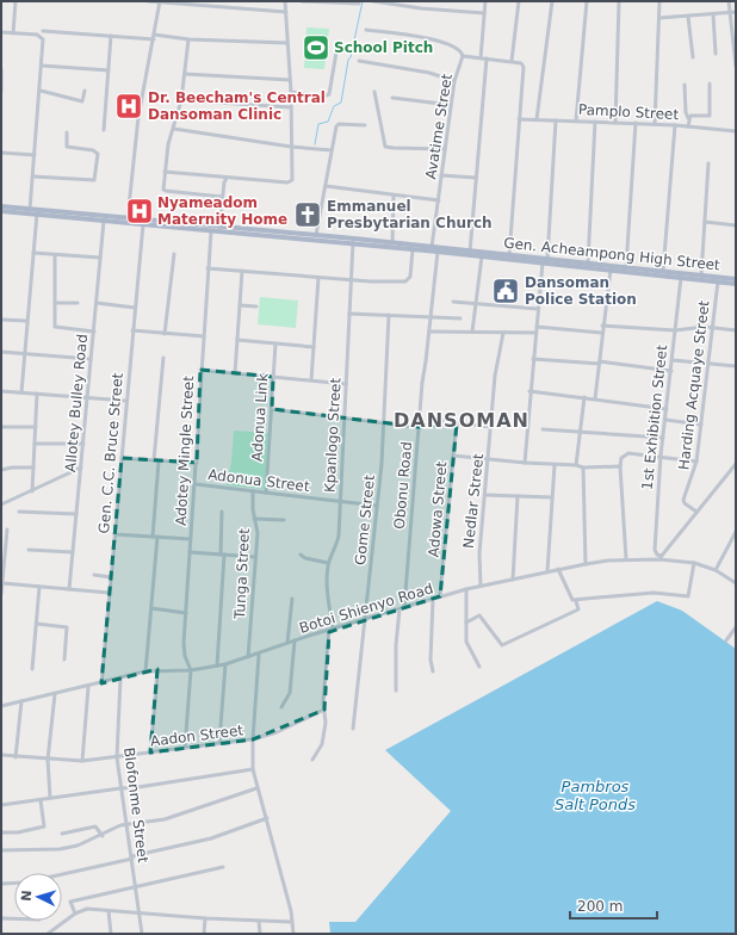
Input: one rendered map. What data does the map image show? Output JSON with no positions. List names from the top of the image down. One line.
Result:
{"streets":{"main road":["Gen. Acheampong High Street"],"street":["Pamplo Street","Avatime Street","Harding Acquaye Street","Allotey Bulley Road","Adonua Link","1st Exhibition Street","Kpanlogo Street","Adotey Mingle Street","Gen. C.C. Bruce Street","Adonua Street","Obonu Road","Nedlar Street","Adowa Street","Gome Street","Tunga Street","Botoi Shienyo Road","Aadon Street","Blofonme Street"]},"crossings":[["Avatime Street","Gen. Acheampong High Street"],["Gen. Acheampong High Street","Harding Acquaye Street"],["Gen. Acheampong High Street","Allotey Bulley Road"],["Gen. Acheampong High Street","1st Exhibition Street"],["Gen. Acheampong High Street","Kpanlogo Street"],["Gen. Acheampong High Street","Adotey Mingle Street"],["Gen. Acheampong High Street","Gen. C.C. Bruce Street"],["Gen. Acheampong High Street","Obonu Road"],["Adonua Link","Adonua Street"],["1st Exhibition Street","Botoi Shienyo Road"],["Kpanlogo Street","Adonua Street"],["Kpanlogo Street","Botoi Shienyo Road"],["Kpanlogo Street","Aadon Street"],["Adotey Mingle Street","Adonua Street"],["Adotey Mingle Street","Botoi Shienyo Road"],["Gen. C.C. Bruce Street","Botoi Shienyo Road"],["Adonua Street","Gome Street"],["Adonua Street","Tunga Street"],["Obonu Road","Botoi Shienyo Road"],["Nedlar Street","Botoi Shienyo Road"],["Adowa Street","Botoi Shienyo Road"],["Gome Street","Botoi Shienyo Road"],["Tunga Street","Botoi Shienyo Road"],["Botoi Shienyo Road","Blofonme Street"],["Aadon Street","Blofonme Street"]],"districts":["DANSOMAN"],"water":["Pambros Salt Ponds"],"places":{"sports":["School Pitch"],"hospital":["Dr. Beecham's Central Dansoman Clinic","Nyameadom Maternity Home"],"church":["Emmanuel Presbytarian Church"],"public building":["Dansoman Police Station"]},"scale_bar":"200 m","north":"left"}
